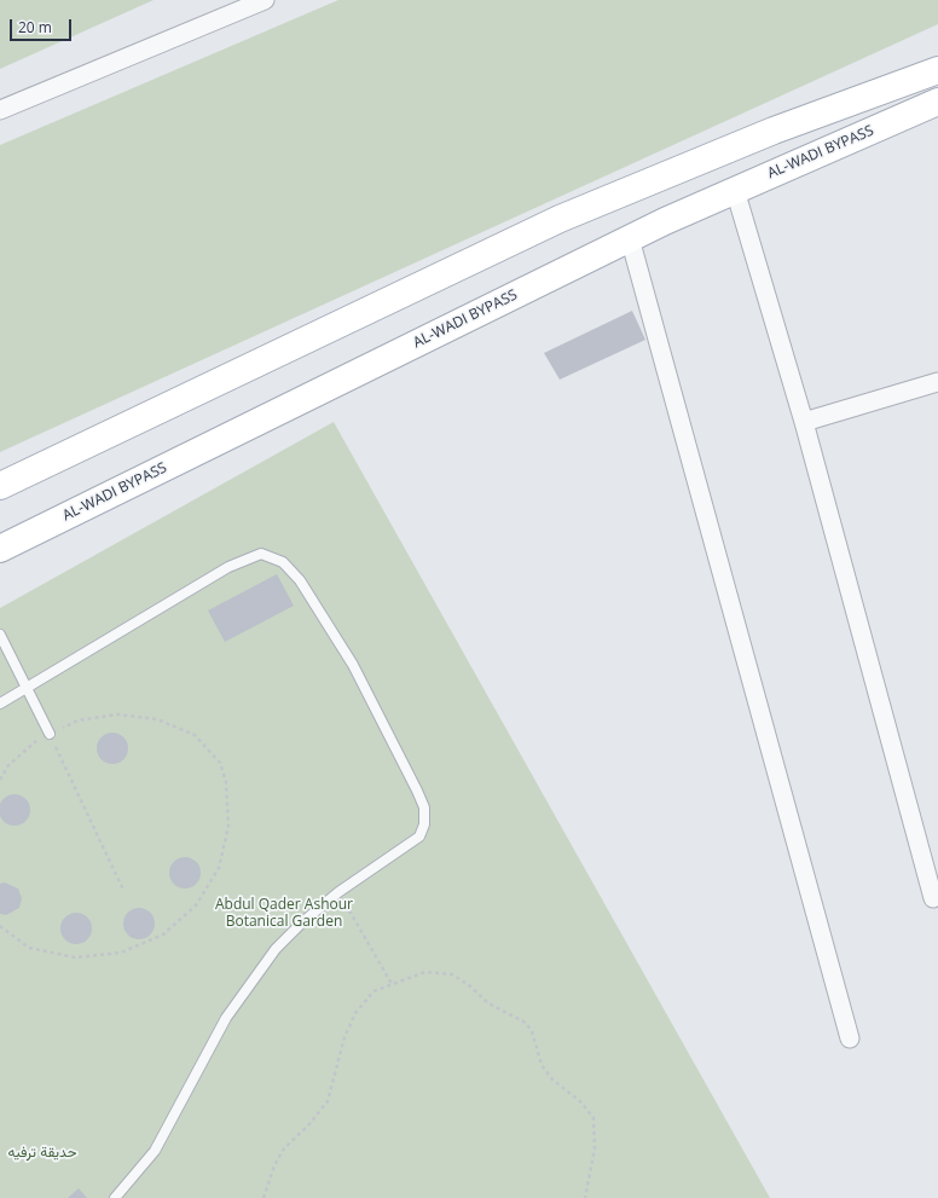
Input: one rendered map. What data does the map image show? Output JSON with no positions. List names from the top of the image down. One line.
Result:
{"streets":{"main road":["AL-WADI BYPASS"]},"parks":["Abdul Qader Ashour Botanical Garden","حديقة ترفيه"],"scale_bar":"20 m"}
